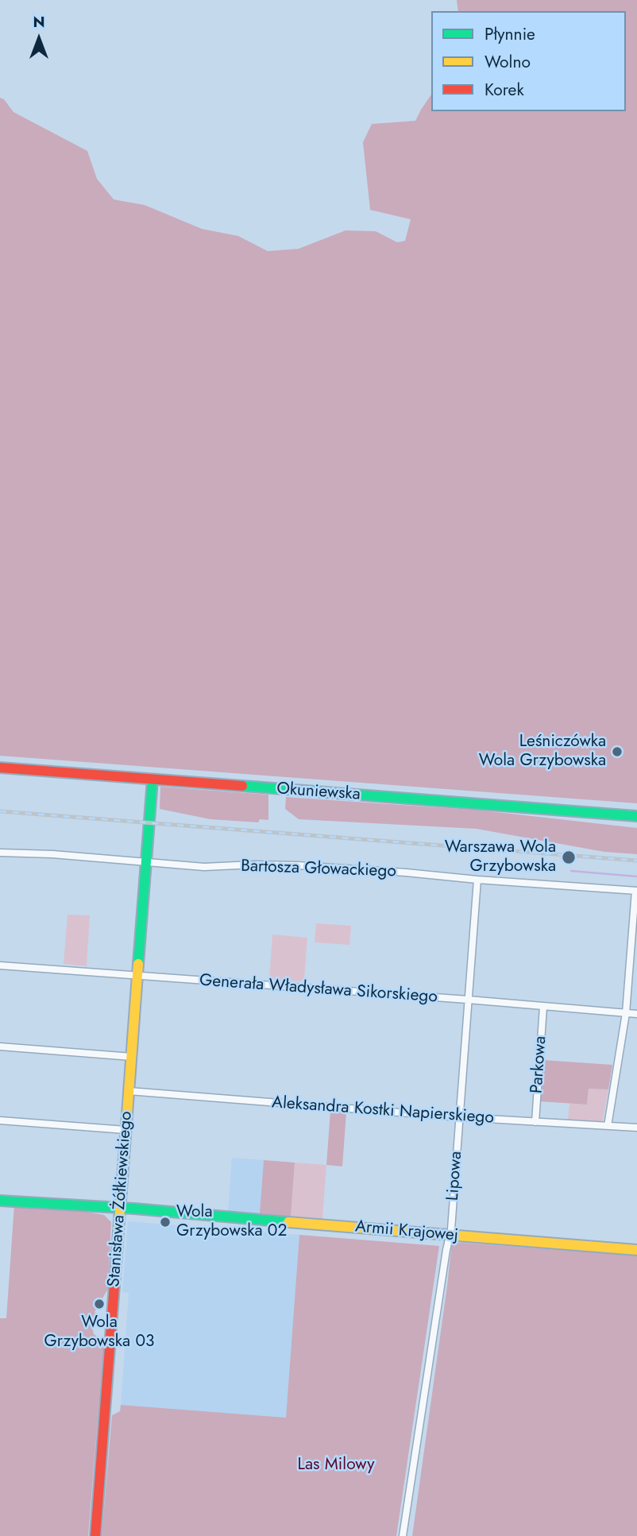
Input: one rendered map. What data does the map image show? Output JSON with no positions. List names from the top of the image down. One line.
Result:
{"streets":{"street":["Okuniewska","Bartosza Głowackiego","Generała Władysława Sikorskiego","Parkowa","Aleksandra Kostki Napierskiego","Lipowa","Stanisława Żółkiewskiego","Armii Krajowej"]},"crossings":[["Okuniewska","Stanisława Żółkiewskiego"],["Bartosza Głowackiego","Lipowa"],["Bartosza Głowackiego","Stanisława Żółkiewskiego"],["Generała Władysława Sikorskiego","Parkowa"],["Generała Władysława Sikorskiego","Lipowa"],["Generała Władysława Sikorskiego","Stanisława Żółkiewskiego"],["Parkowa","Aleksandra Kostki Napierskiego"],["Aleksandra Kostki Napierskiego","Lipowa"],["Aleksandra Kostki Napierskiego","Stanisława Żółkiewskiego"],["Lipowa","Armii Krajowej"],["Stanisława Żółkiewskiego","Armii Krajowej"]],"parks":["Las Milowy"],"places":["Leśniczówka Wola Grzybowska","Warszawa Wola Grzybowska","Wola Grzybowska 02","Wola Grzybowska 03"],"legend":["Płynnie","Wolno","Korek"],"north":"top"}
